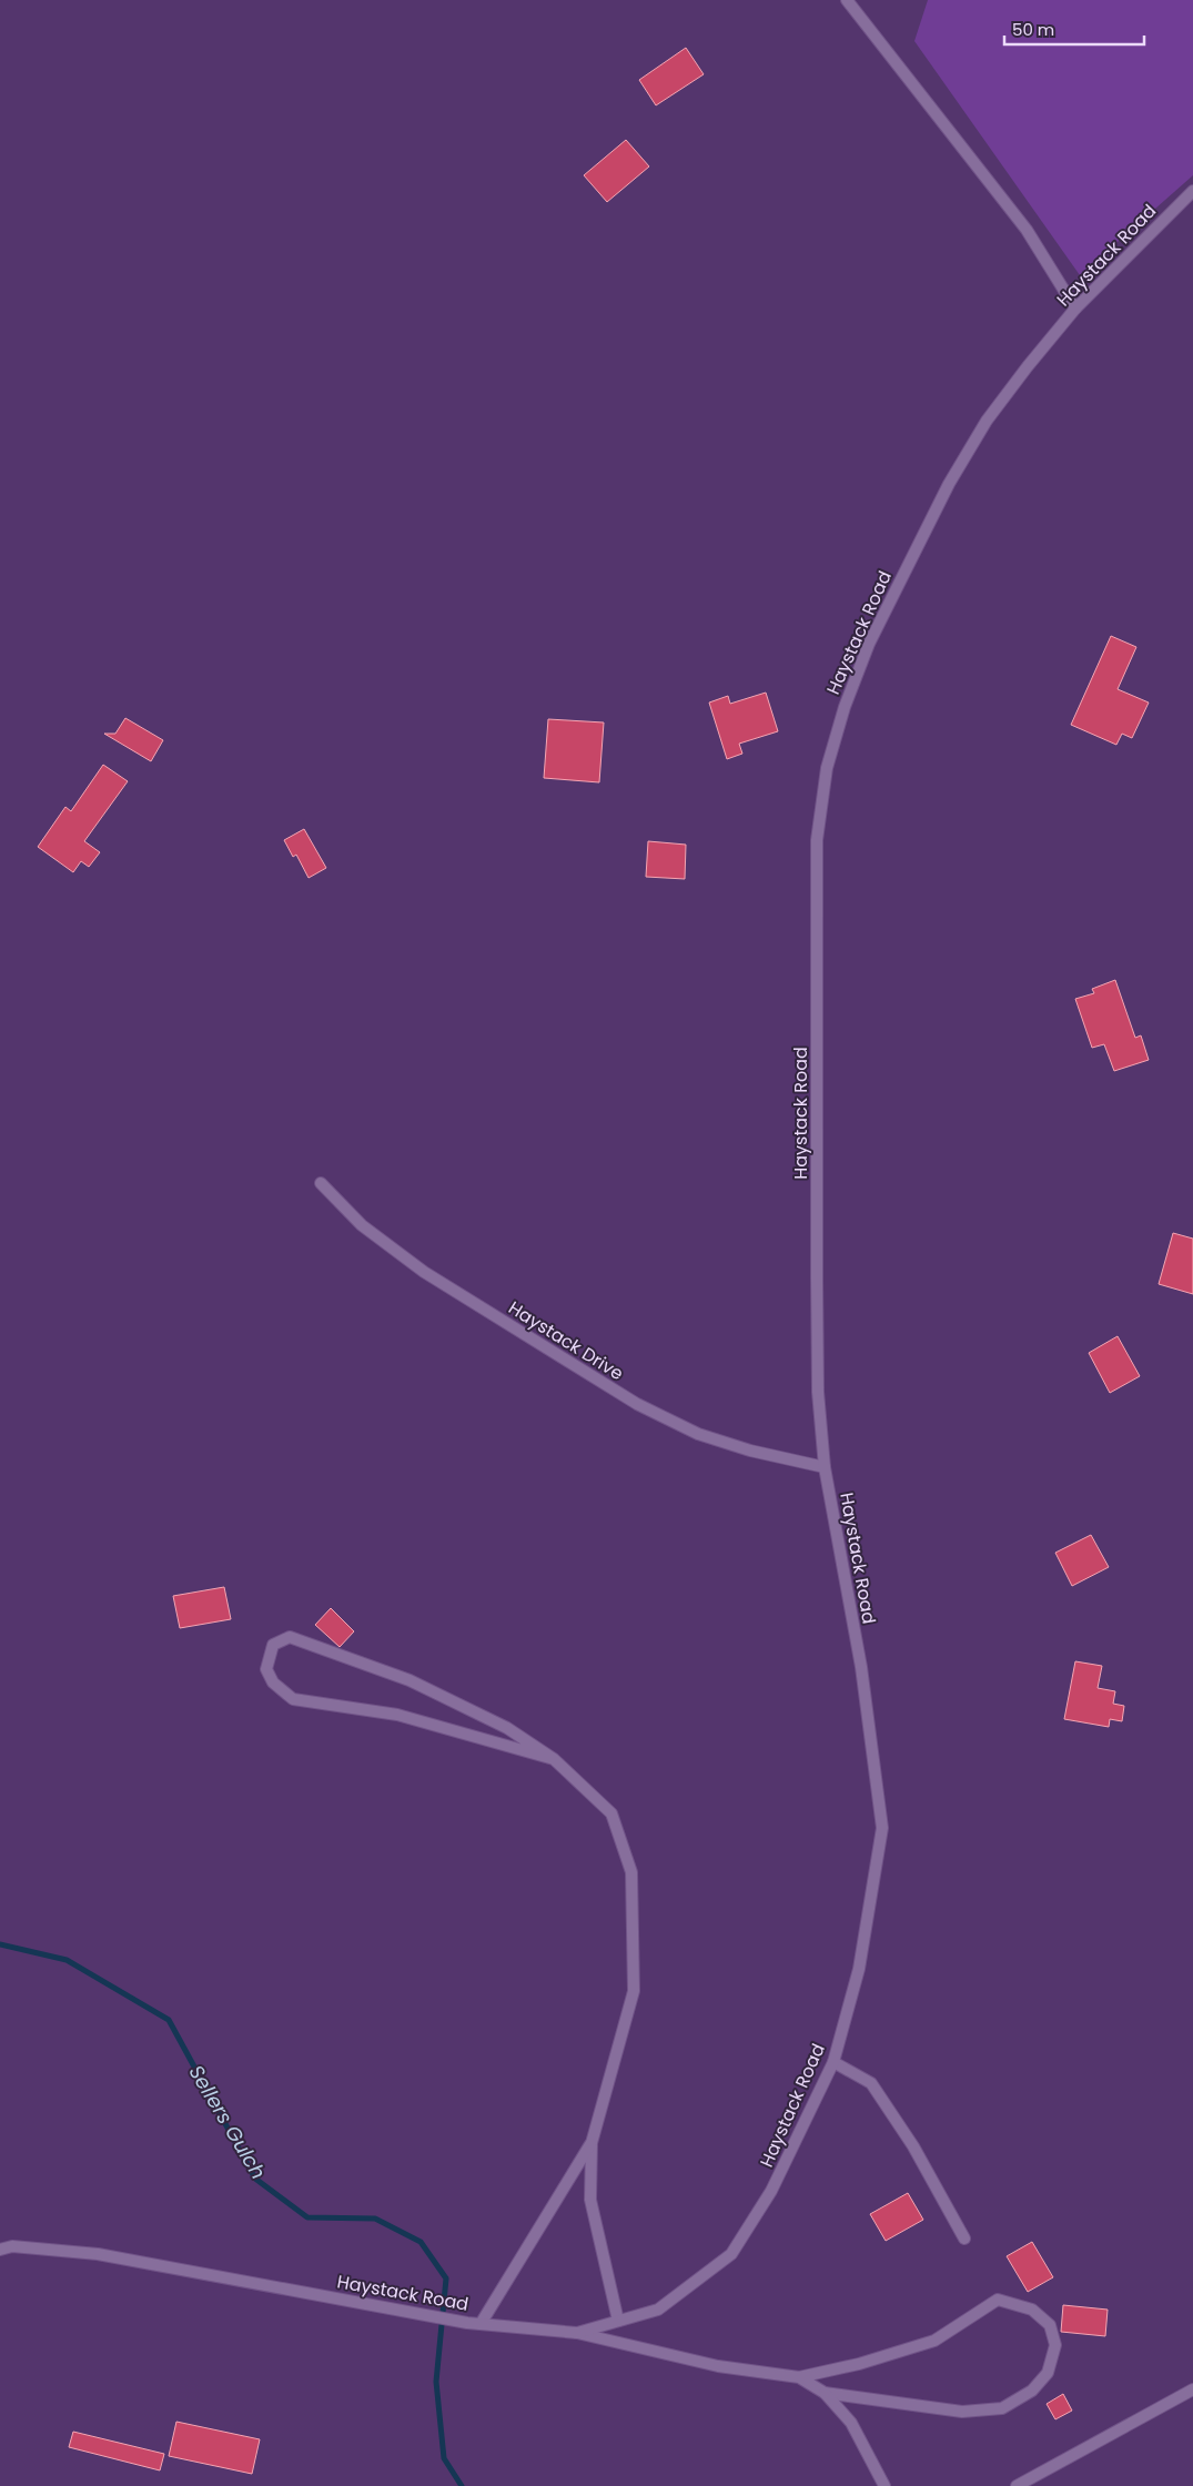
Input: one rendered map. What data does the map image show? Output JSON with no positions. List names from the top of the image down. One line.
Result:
{"streets":{"street":["Haystack Road","Haystack Drive"]},"crossings":[["Haystack Road","Haystack Drive"]],"water":["Sellers Gulch"],"scale_bar":"50 m"}
